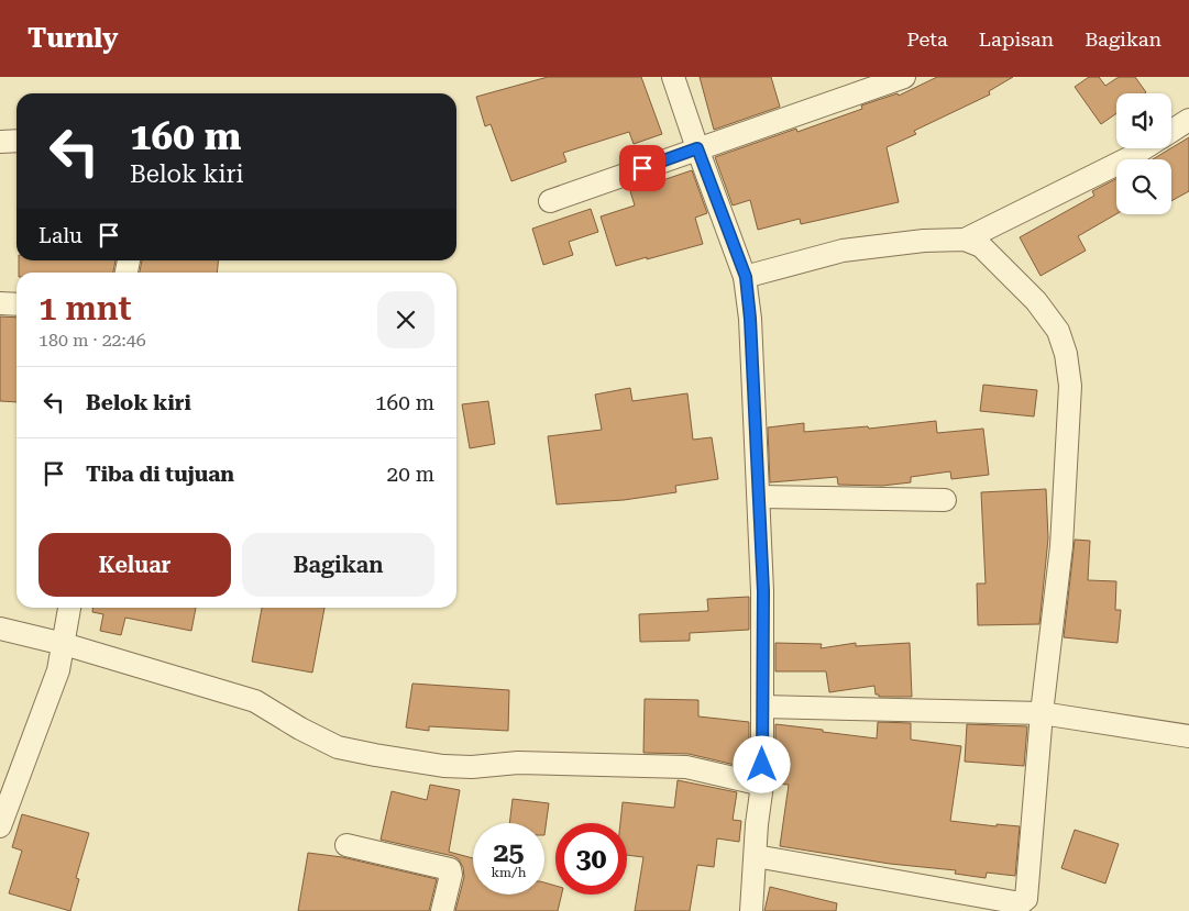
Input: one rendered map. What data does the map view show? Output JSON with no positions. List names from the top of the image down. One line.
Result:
{"page":{"header":"Turnly","nav":["Peta","Lapisan","Bagikan"],"turn":["160 m","Belok kiri"],"then":"Lalu","heading":["1 mnt","180 m · 22:46"],"list":[{"name":"Belok kiri","value":"160 m"},{"name":"Tiba di tujuan","value":"20 m"}],"buttons":["Keluar","Bagikan"],"speed":"25 km/h","limit":"30"}}
